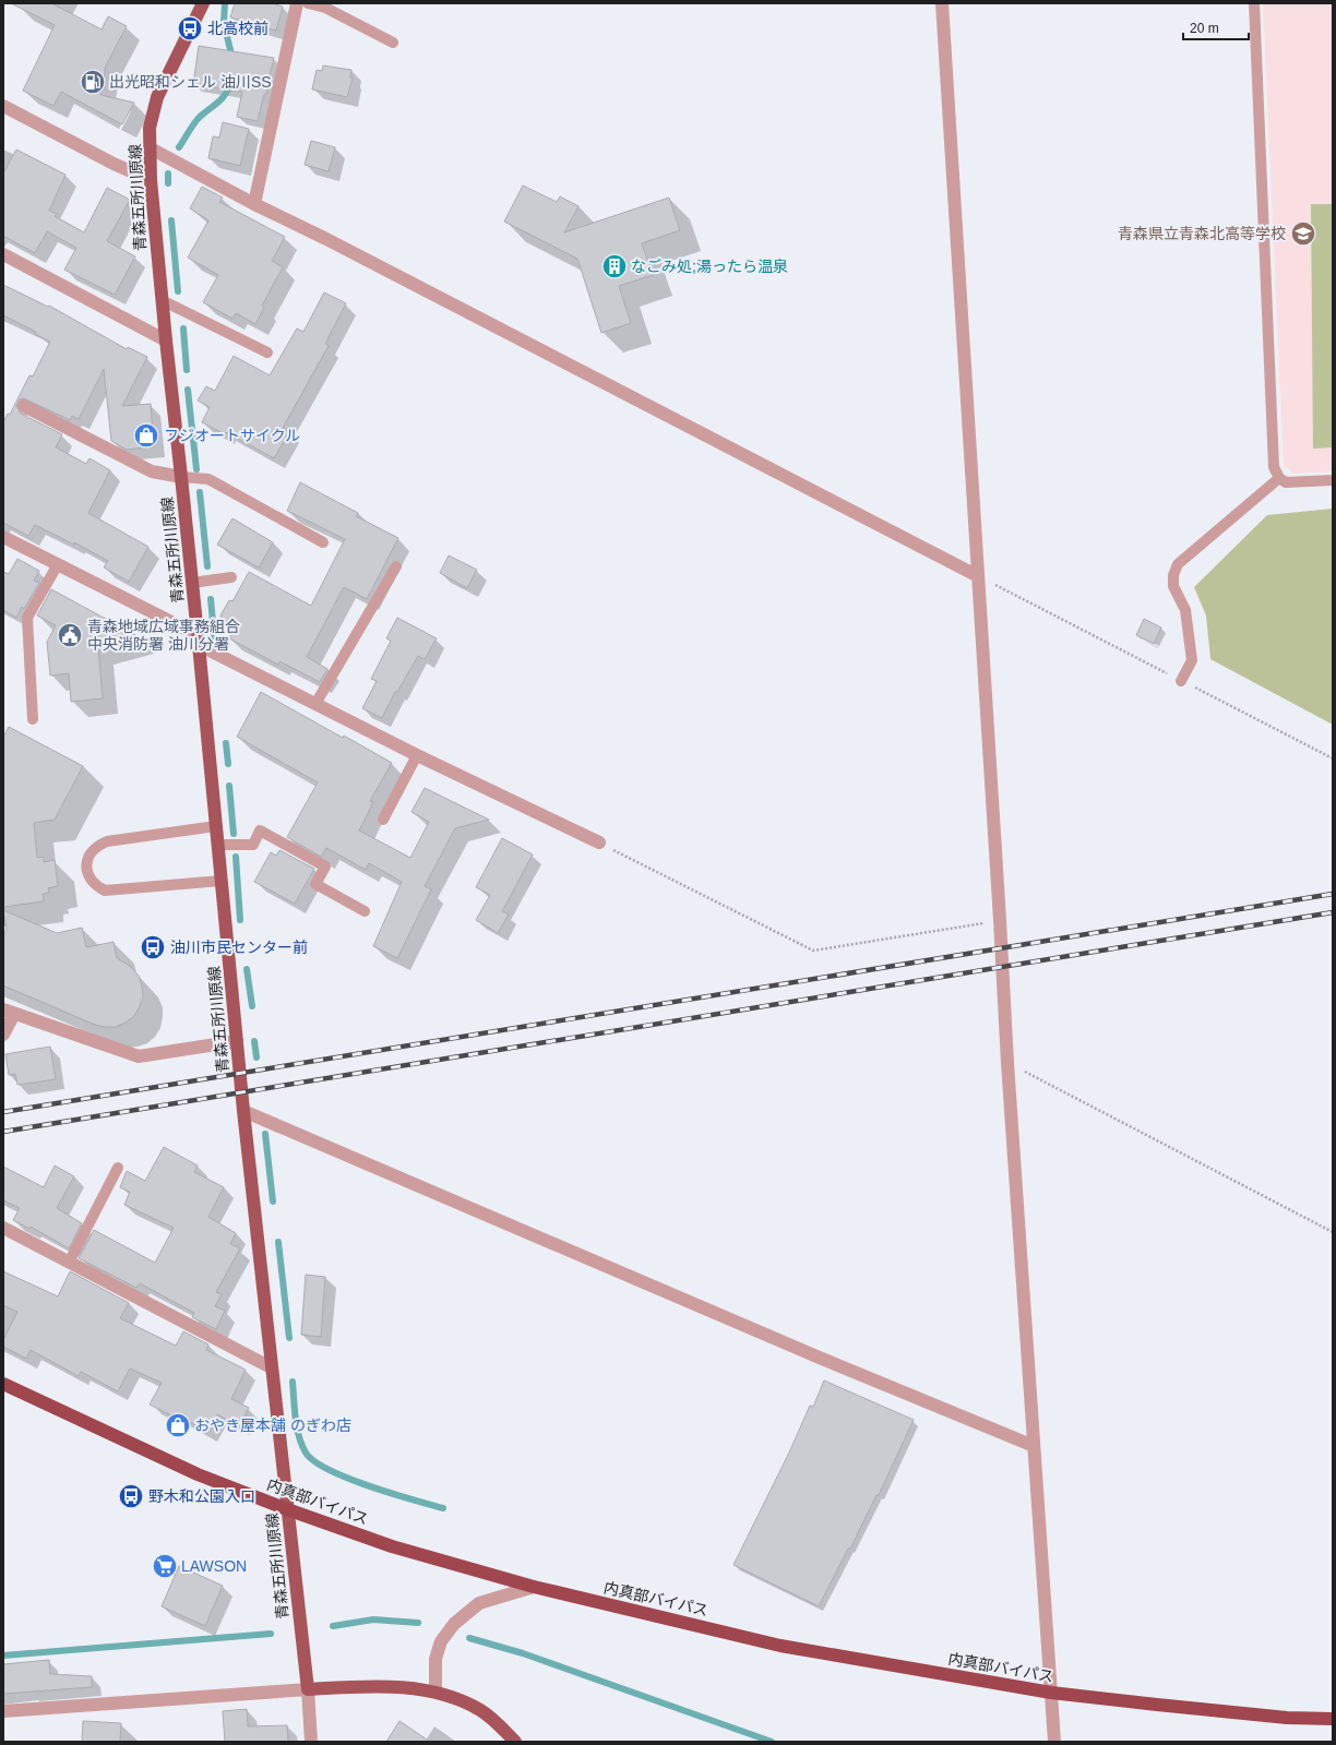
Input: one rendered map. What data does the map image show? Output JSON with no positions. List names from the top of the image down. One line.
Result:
{"streets":{"highway":["内真部バイパス"],"main road":["青森五所川原線"]},"crossings":[["青森五所川原線","内真部バイパス"]],"places":{"bus stop":["北高校前","油川市民センター前","野木和公園入口"],"fuel station":["出光昭和シェル 油川SS"],"school or university":["青森県立青森北高等学校"],"building":["なごみ処;湯ったら温泉"],"shop":["フジオートサイクル","おやき屋本舗 のぎわ店"],"public building":["青森地域広域事務組合 中央消防署 油川分署"],"supermarket":["LAWSON"]},"scale_bar":"20 m"}
